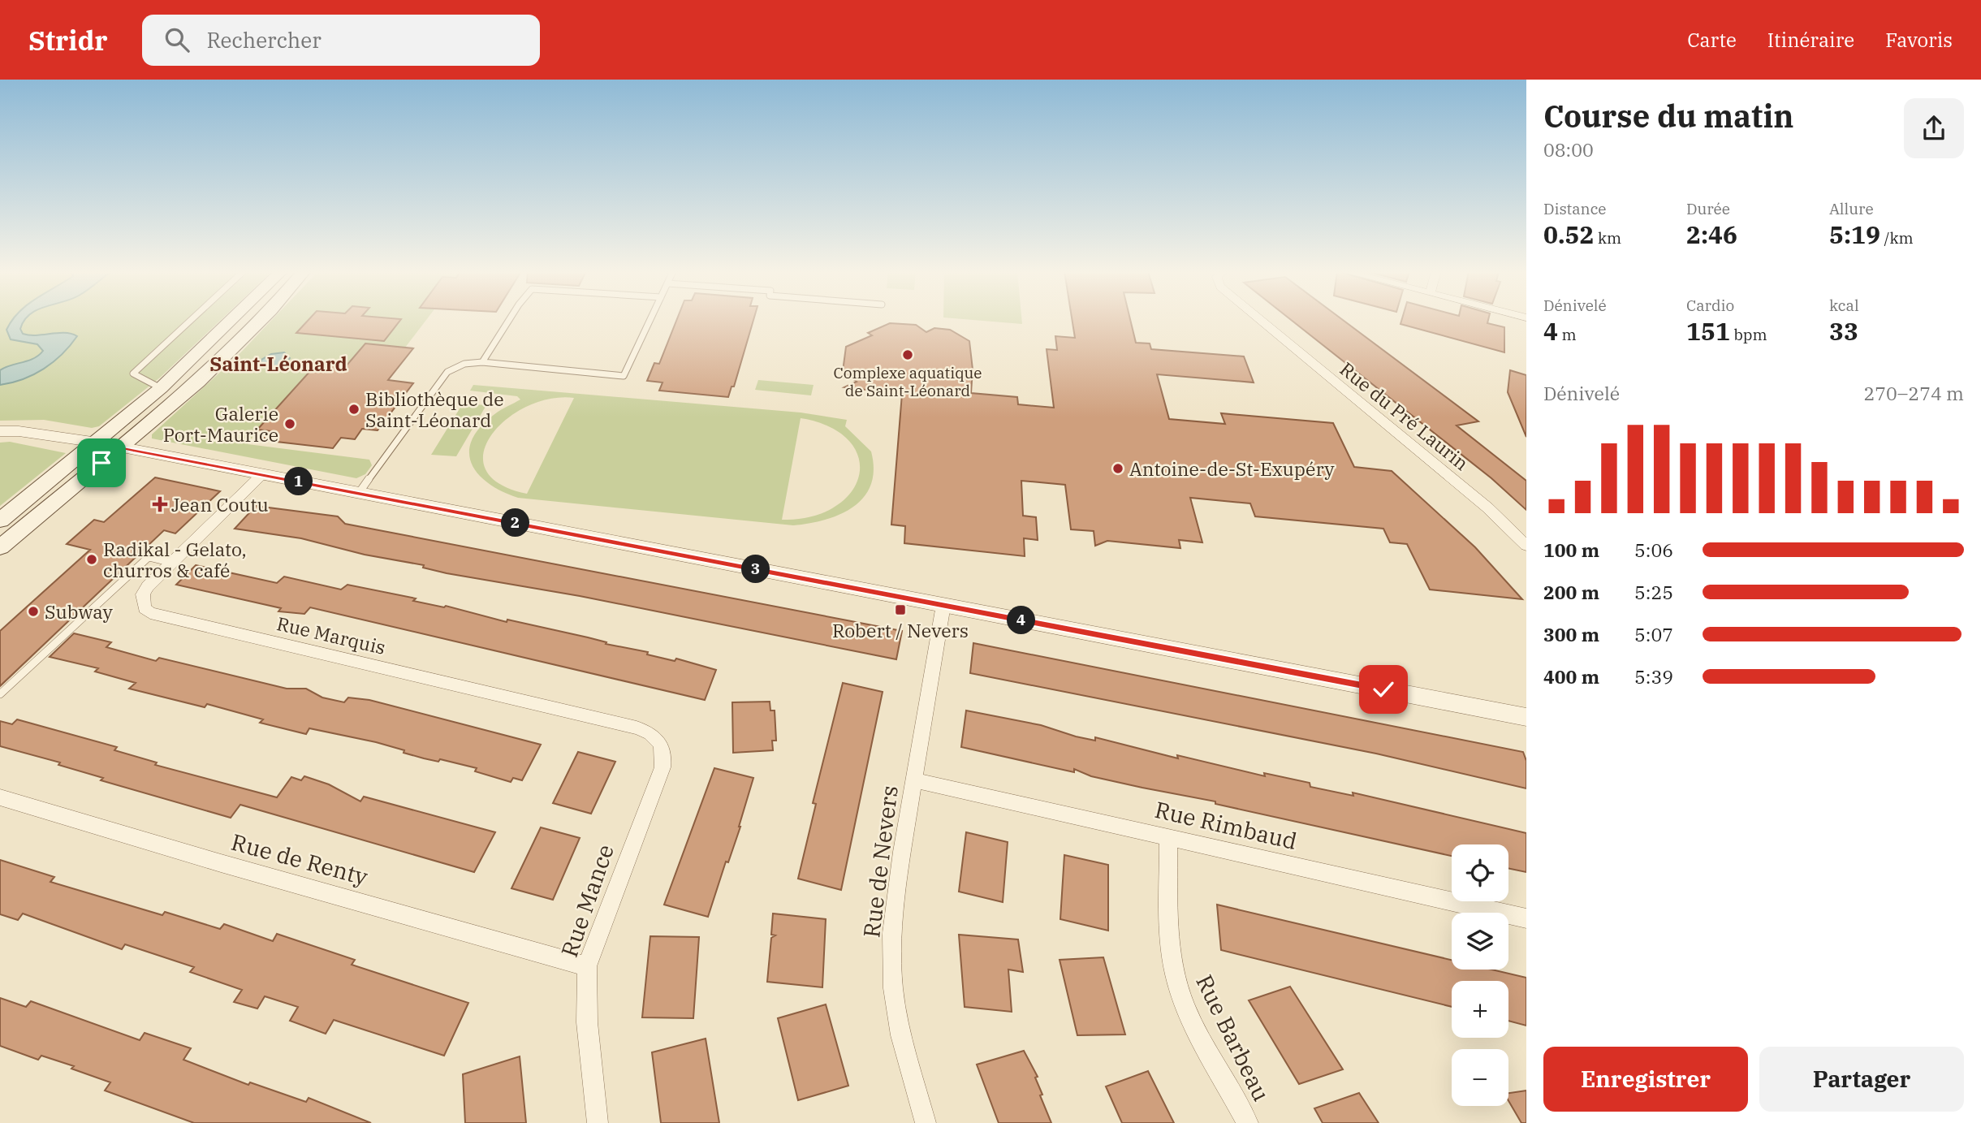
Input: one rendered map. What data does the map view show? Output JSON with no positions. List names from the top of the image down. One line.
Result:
{"streets":{"street":["Rue du Pré Laurin","Rue Marquis","Rue Rimbaud","Rue de Renty","Rue de Nevers","Rue Mance","Rue Barbeau"]},"crossings":[["Rue Marquis","Rue Mance"],["Rue Rimbaud","Rue de Nevers"],["Rue Rimbaud","Rue Barbeau"],["Rue de Renty","Rue Mance"]],"districts":["Saint-Léonard"],"places":{"other":["Complexe aquatique de Saint-Léonard","Bibliothèque de Saint-Léonard","Galerie Port-Maurice","Antoine-de-St-Exupéry","Radikal - Gelato, churros & café","Subway"],"health":["Jean Coutu"],"transit":["Robert / Nevers"]},"page":{"header":"Stridr","search":"Rechercher","nav":["Carte","Itinéraire","Favoris"],"heading":["Course du matin","08:00"],"stats":[["Distance","0.52 km"],["Durée","2:46"],["Allure","5:19 /km"],["Dénivelé","4 m"],["Cardio","151 bpm"],["kcal","33"]],"chart":["Dénivelé","270–274 m"],"pins":["1","2","3","4"],"list":[{"name":"100 m","note":"5:06"},{"name":"200 m","note":"5:25"},{"name":"300 m","note":"5:07"},{"name":"400 m","note":"5:39"}],"map_buttons":["+","−"],"buttons":["Enregistrer","Partager"]}}
